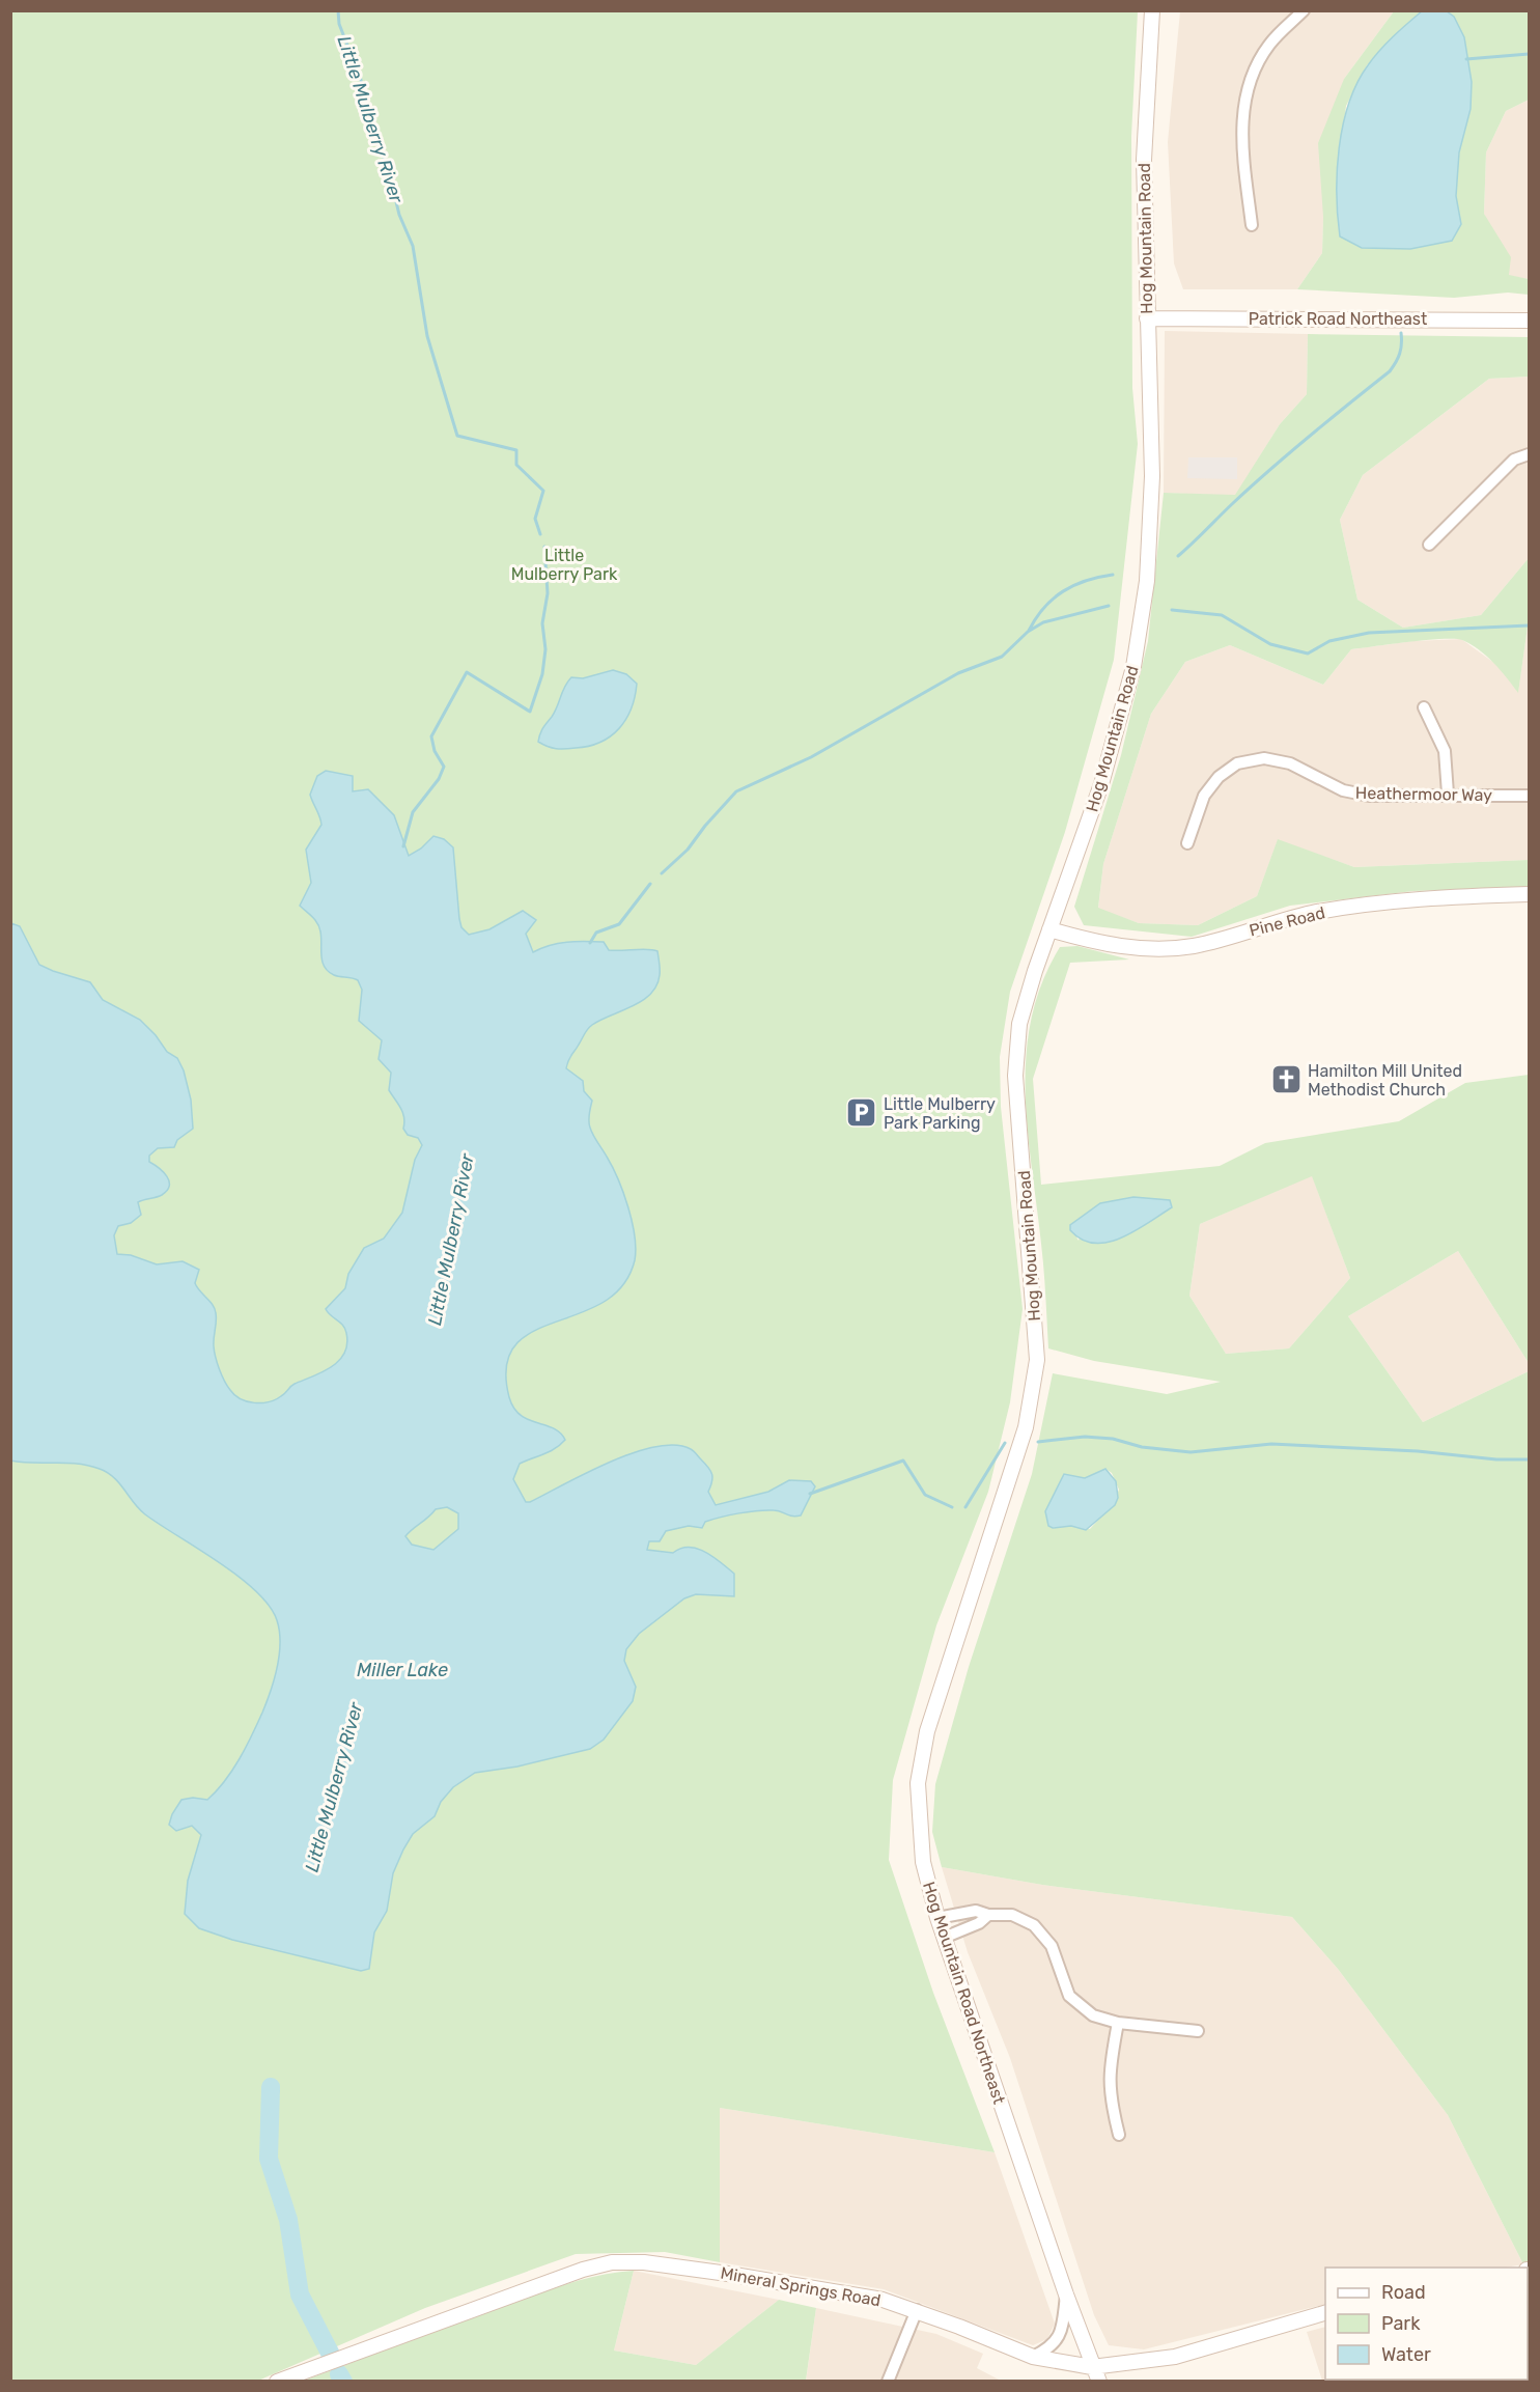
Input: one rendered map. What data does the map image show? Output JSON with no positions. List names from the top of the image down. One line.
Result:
{"streets":{"street":["Hog Mountain Road","Patrick Road Northeast","Heathermoor Way","Pine Road","Hog Mountain Road Northeast","Mineral Springs Road"]},"crossings":[["Hog Mountain Road","Patrick Road Northeast"],["Hog Mountain Road","Pine Road"],["Hog Mountain Road","Hog Mountain Road Northeast"],["Hog Mountain Road Northeast","Mineral Springs Road"]],"water":["Little Mulberry River","Miller Lake"],"parks":["Little Mulberry Park"],"places":{"church":["Hamilton Mill United Methodist Church"],"parking":["Little Mulberry Park Parking"]},"legend":["Road","Park","Water"]}
